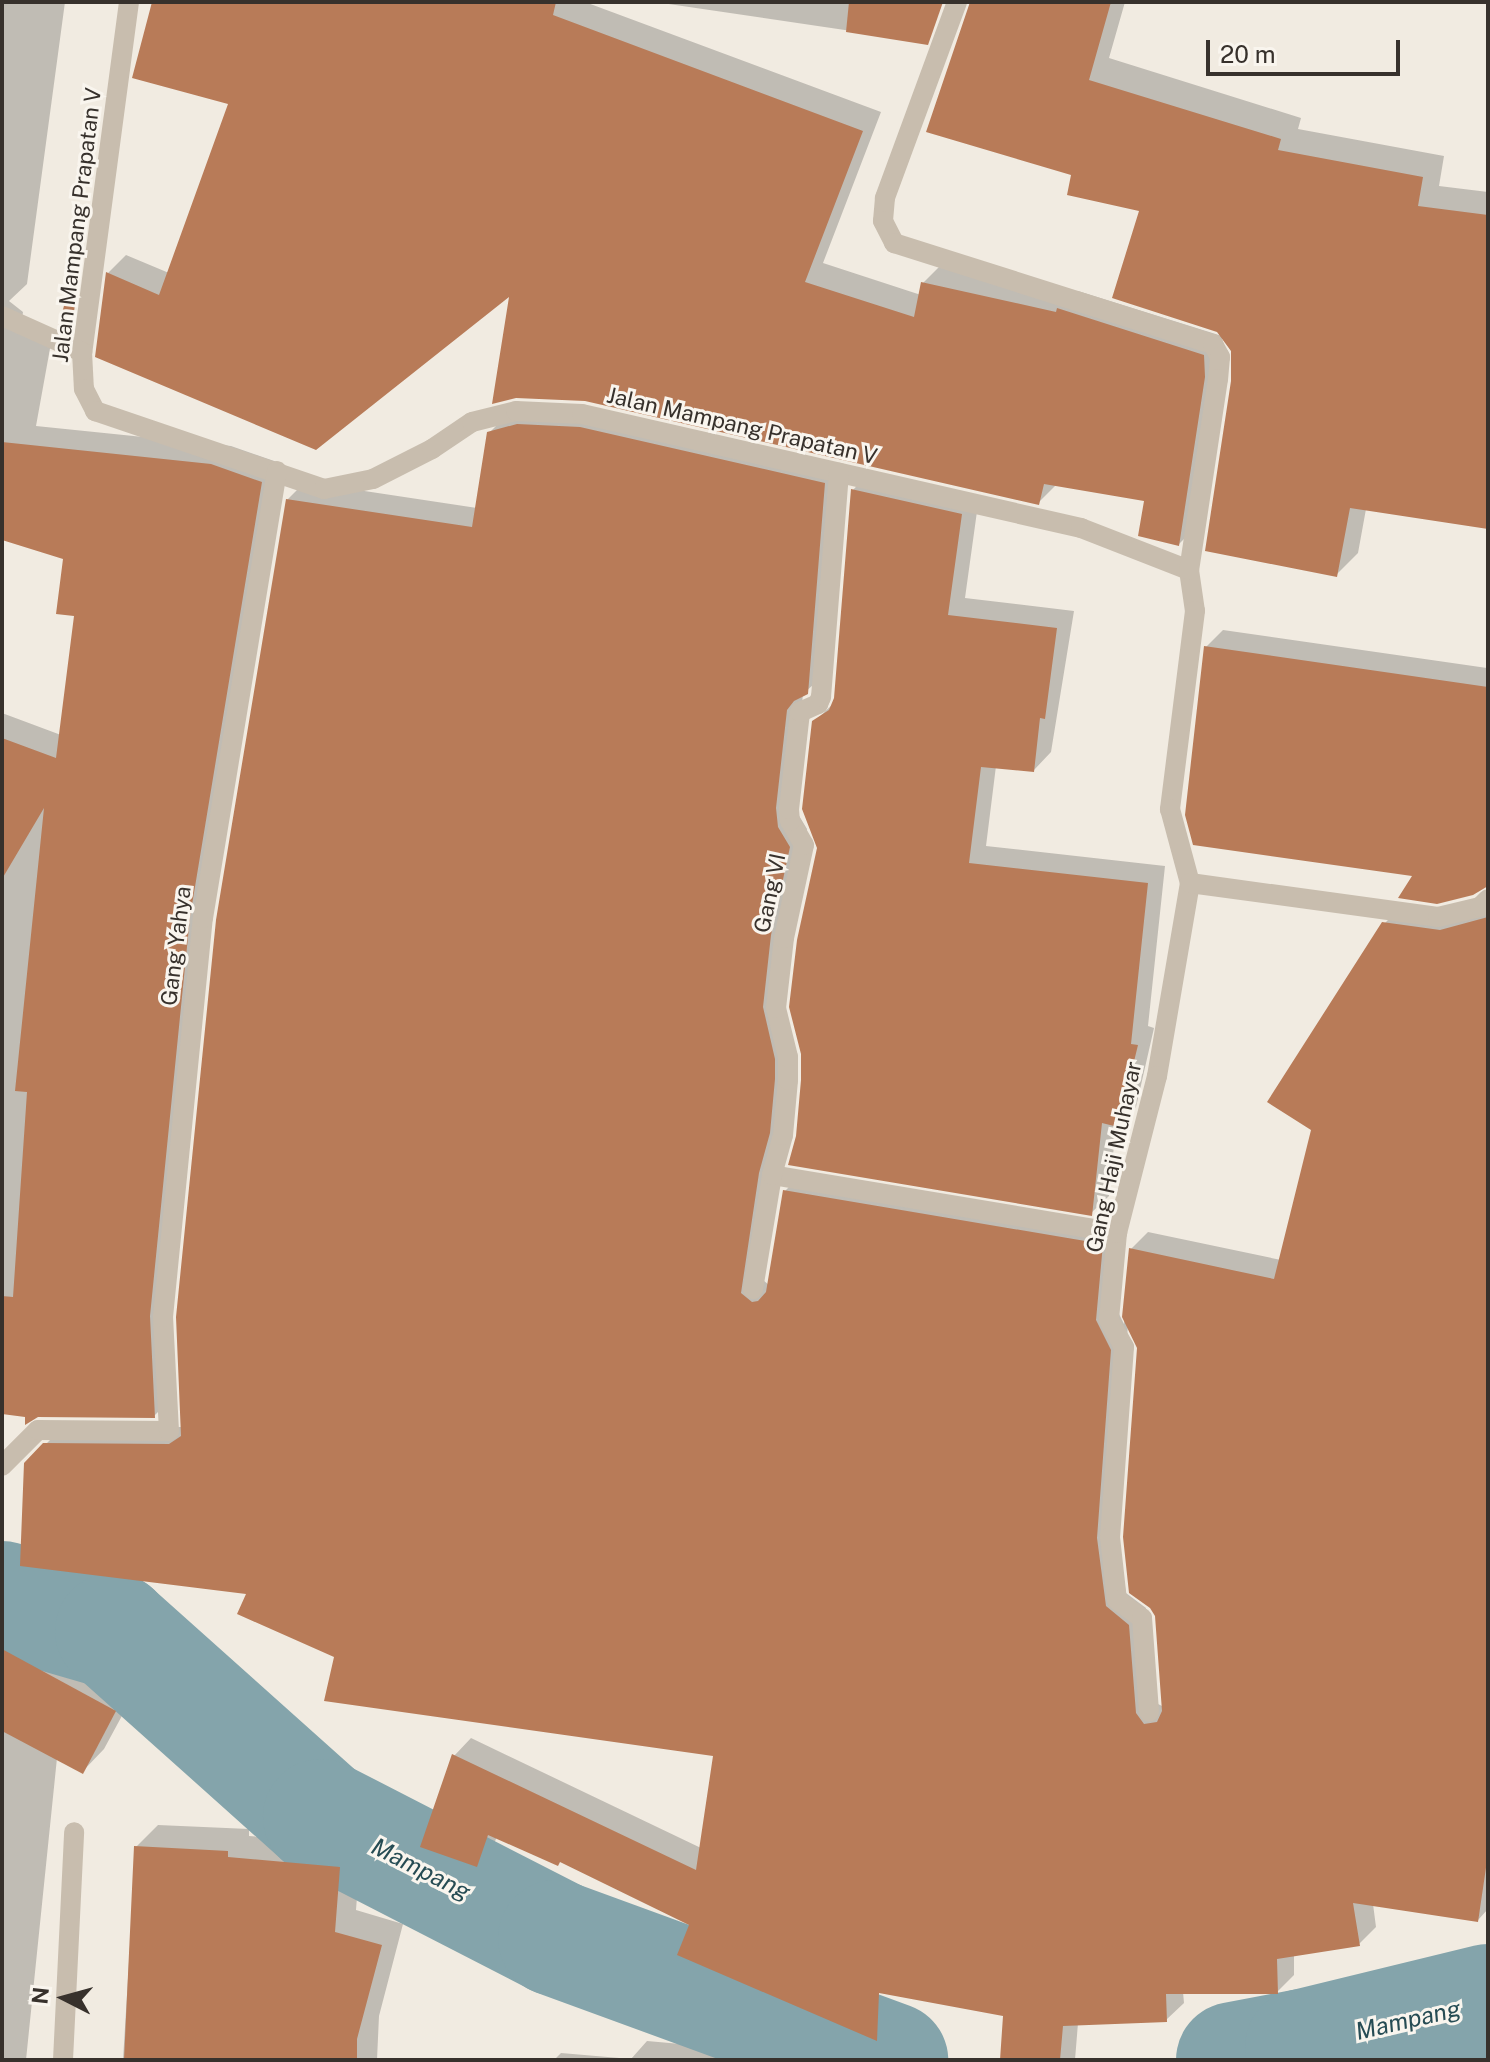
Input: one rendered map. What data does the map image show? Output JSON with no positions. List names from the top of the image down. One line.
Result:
{"streets":{"street":["Jalan Mampang Prapatan V","Gang VI","Gang Yahya","Gang Haji Muhayar"]},"crossings":[["Jalan Mampang Prapatan V","Gang VI"],["Jalan Mampang Prapatan V","Gang Yahya"]],"water":["Mampang"],"scale_bar":"20 m","north":"left"}
